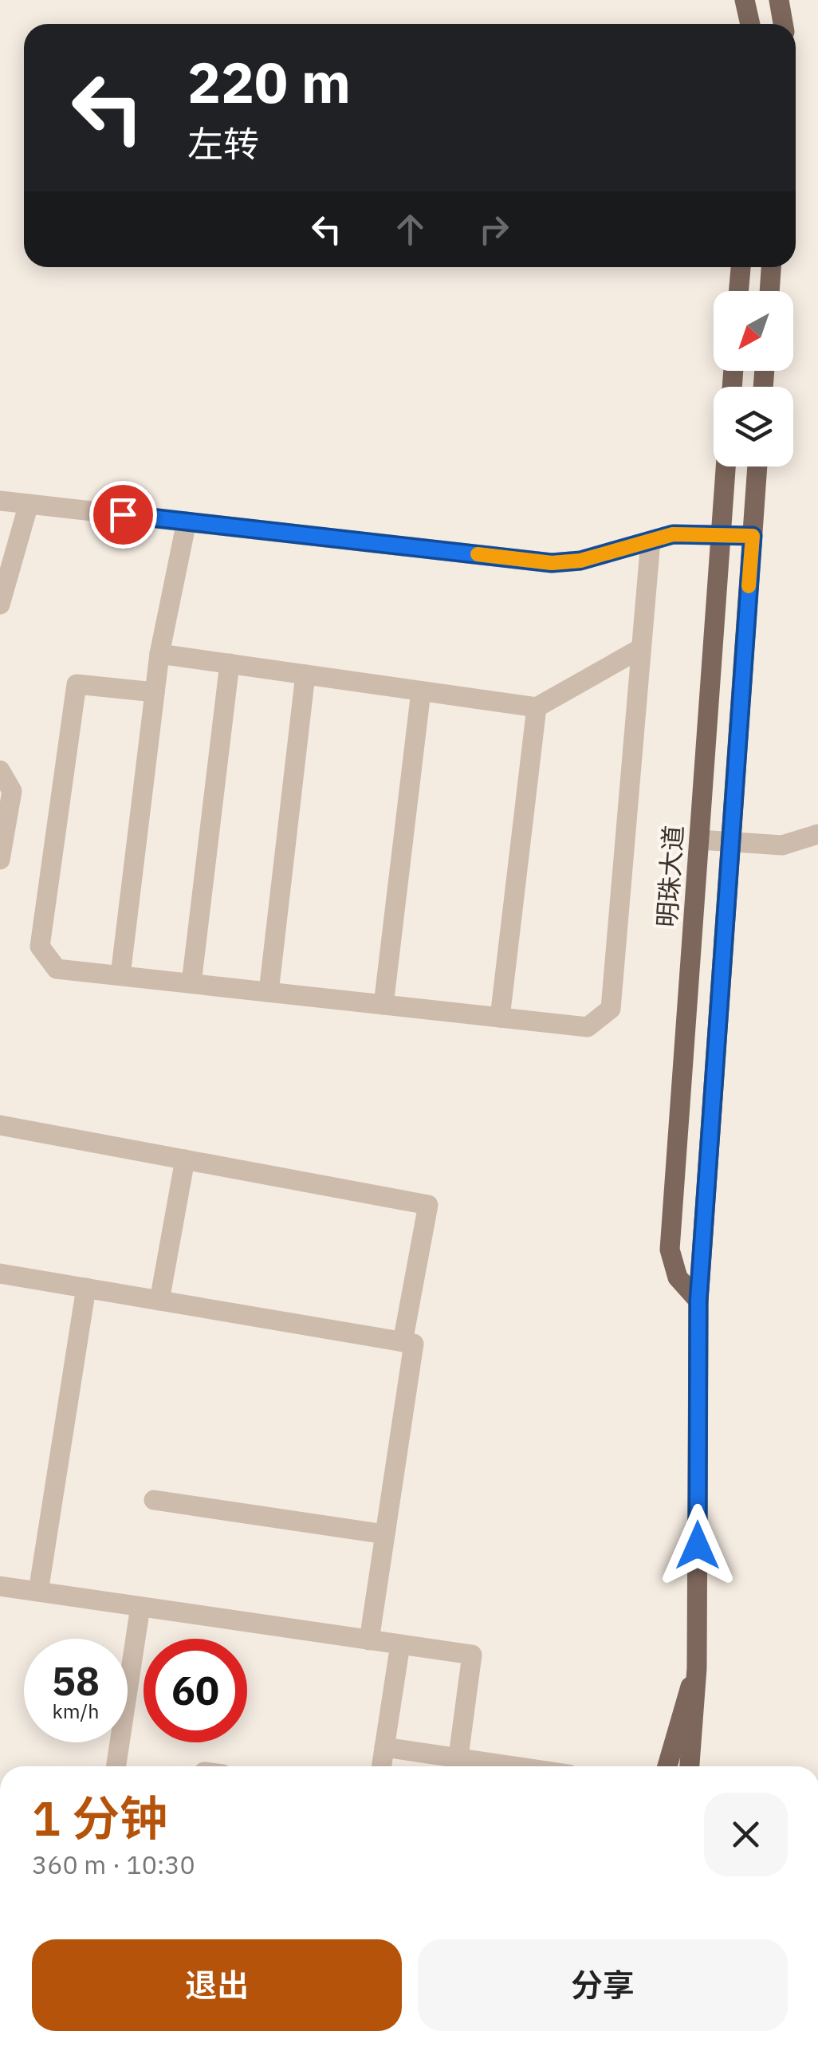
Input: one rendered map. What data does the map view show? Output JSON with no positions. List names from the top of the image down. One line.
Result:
{"streets":{"main road":["明珠大道"]},"north":"bottom left","page":{"turn":["220 m","左转"],"speed":"58 km/h","limit":"60","heading":["1 分钟","360 m · 10:30"],"buttons":["退出","分享"]}}
